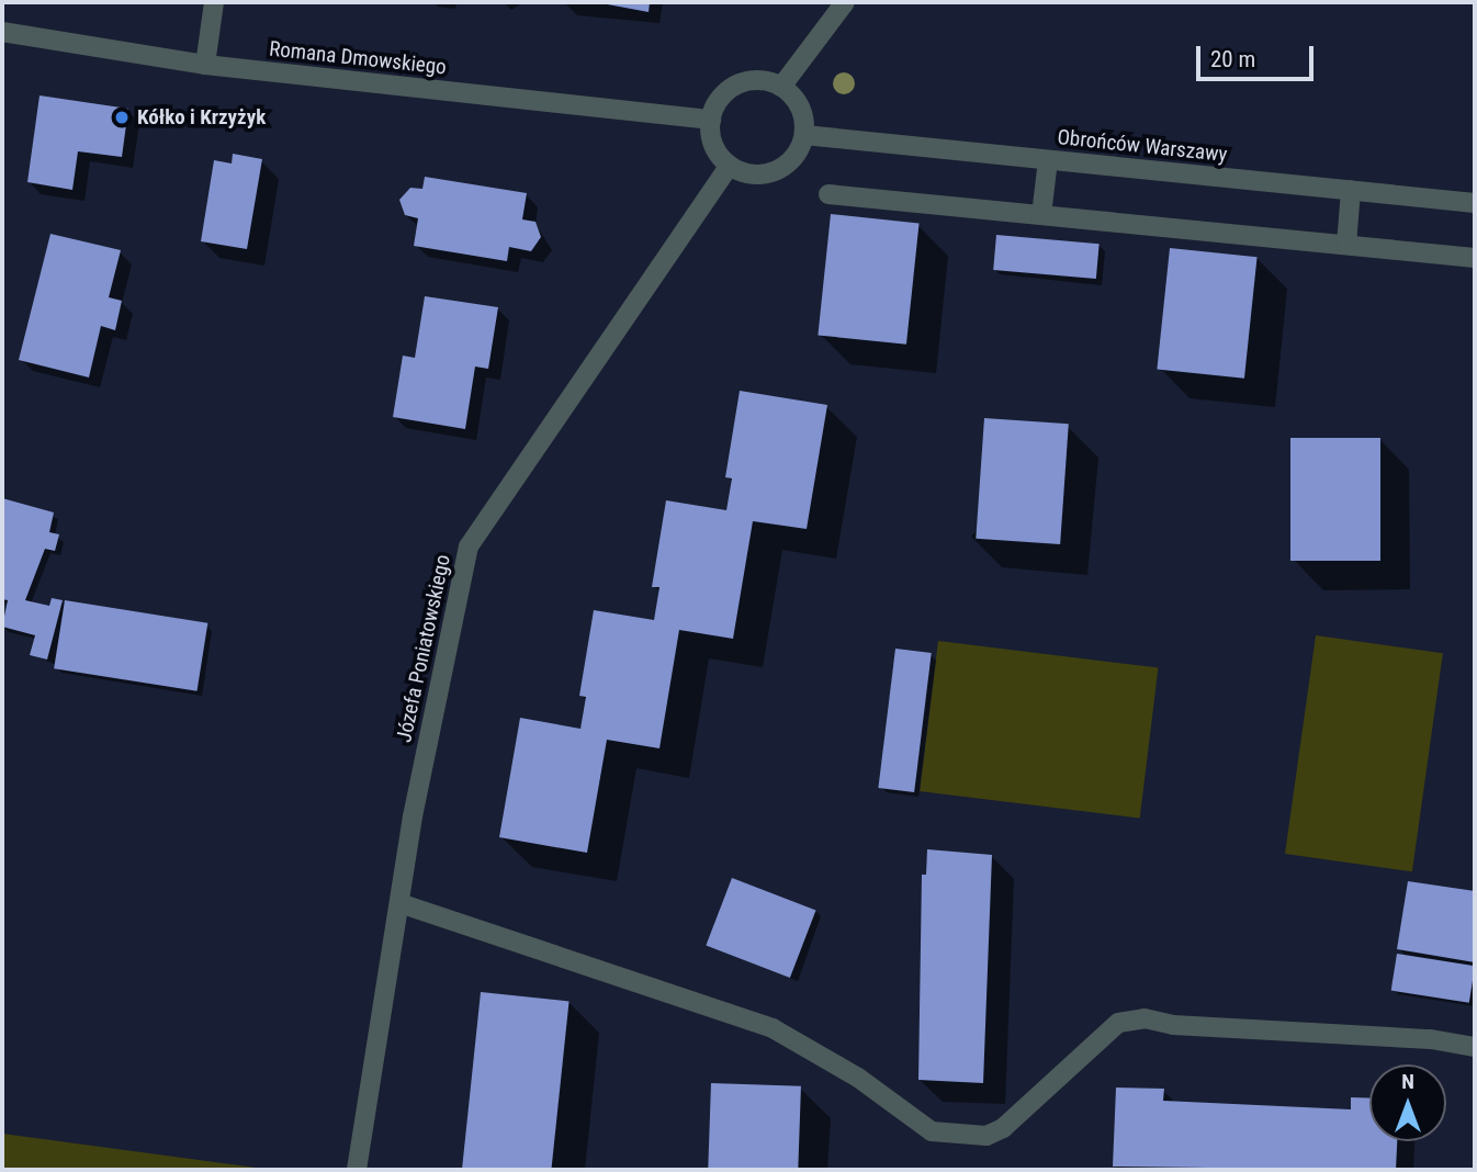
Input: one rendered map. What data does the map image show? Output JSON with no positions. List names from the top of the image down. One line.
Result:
{"streets":{"street":["Romana Dmowskiego","Obrońców Warszawy","Józefa Poniatowskiego"]},"crossings":[["Romana Dmowskiego","Obrońców Warszawy"],["Romana Dmowskiego","Józefa Poniatowskiego"],["Obrońców Warszawy","Józefa Poniatowskiego"]],"places":["Kółko i Krzyżyk"],"scale_bar":"20 m","north":"top"}
